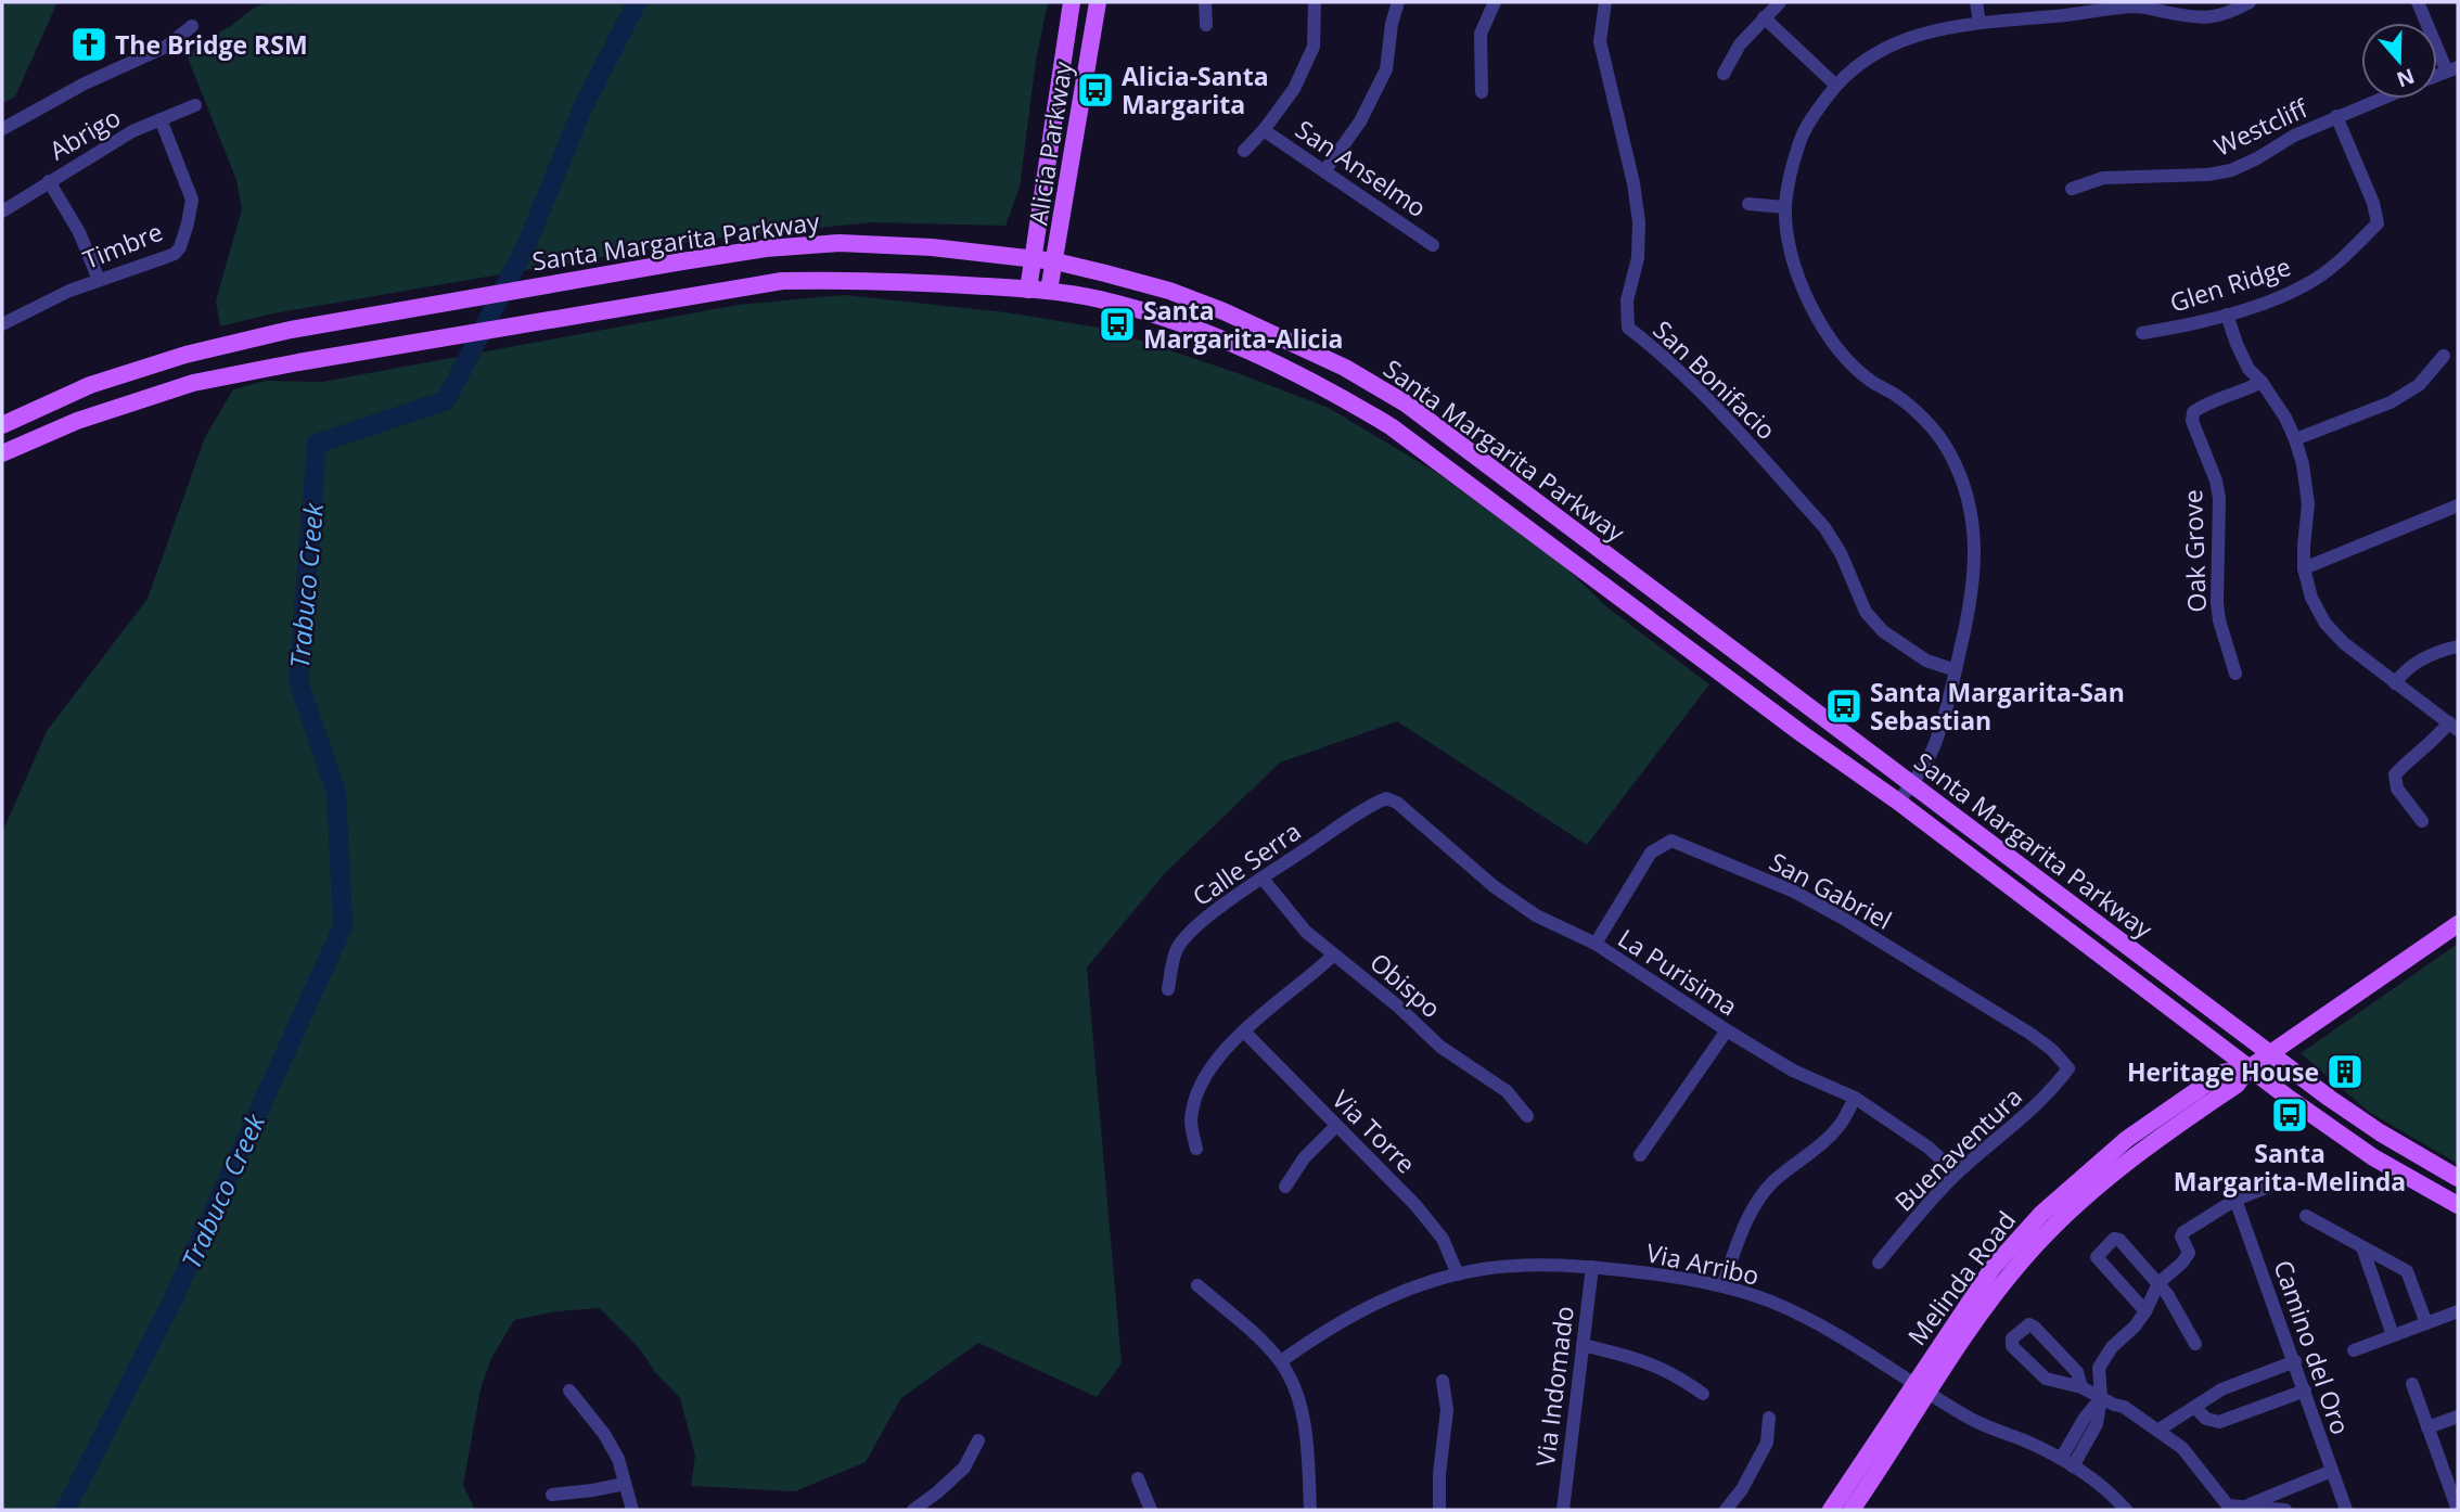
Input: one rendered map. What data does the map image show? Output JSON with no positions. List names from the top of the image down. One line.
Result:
{"streets":{"main road":["Alicia Parkway","Santa Margarita Parkway","Melinda Road"],"street":["Westcliff","Abrigo","San Anselmo","Timbre","Glen Ridge","San Bonifacio","Oak Grove","Calle Serra","San Gabriel","La Purisima","Obispo","Via Torre","Buenaventura","Via Arribo","Camino del Oro","Via Indomado"]},"crossings":[["Westcliff","Glen Ridge"],["Abrigo","Timbre"],["Alicia Parkway","Santa Margarita Parkway"],["Santa Margarita Parkway","Melinda Road"],["Calle Serra","La Purisima"],["Calle Serra","Obispo"],["San Gabriel","La Purisima"],["San Gabriel","Buenaventura"],["La Purisima","Buenaventura"],["Via Torre","Via Arribo"],["Via Arribo","Melinda Road"],["Via Arribo","Via Indomado"]],"water":["Trabuco Creek"],"places":{"church":["The Bridge RSM"],"bus stop":["Alicia-Santa Margarita","Santa Margarita-Alicia","Santa Margarita-San Sebastian","Santa Margarita-Melinda"],"building":["Heritage House"]},"north":"bottom"}
